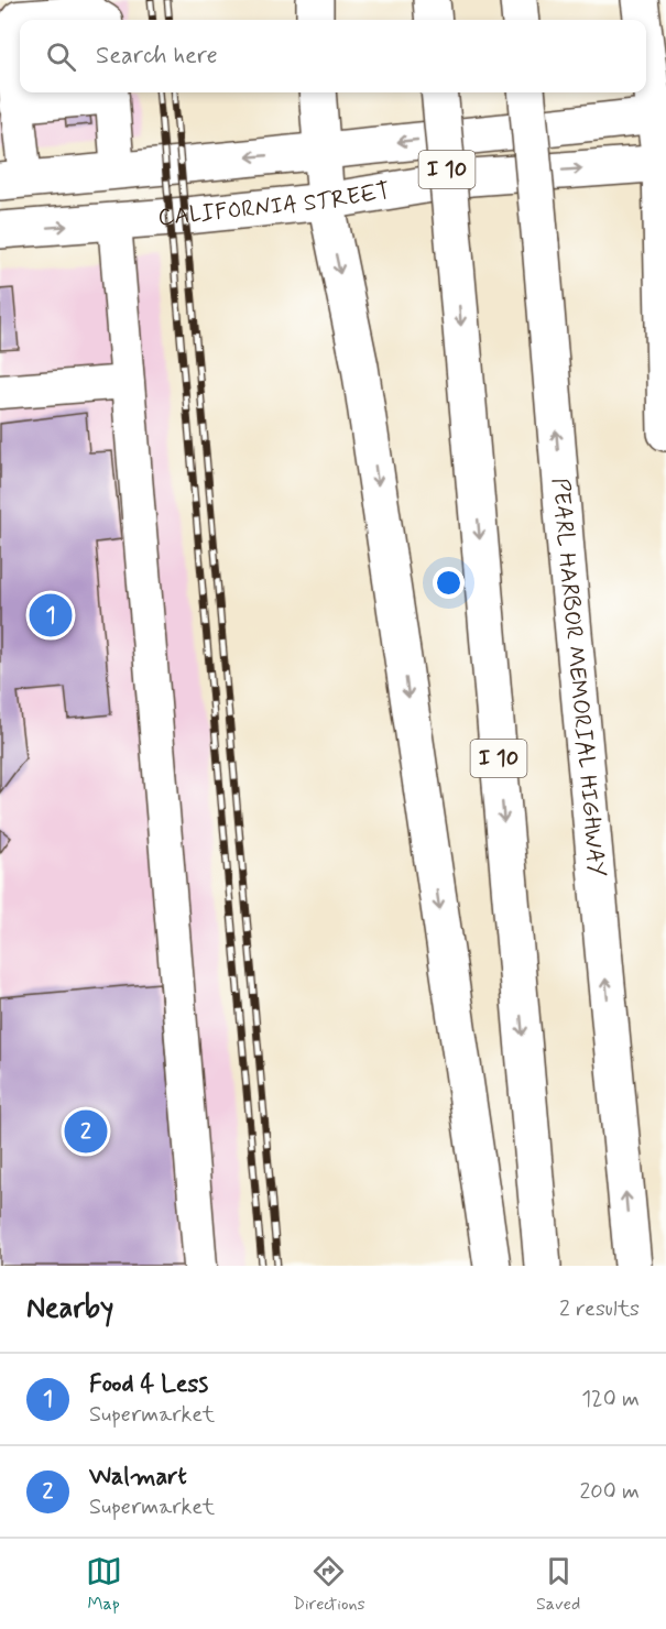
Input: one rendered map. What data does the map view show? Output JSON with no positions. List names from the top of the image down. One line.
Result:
{"streets":{"main road":["I 10","CALIFORNIA STREET","PEARL HARBOR MEMORIAL HIGHWAY"]},"page":{"search":"Search here","pins":["1","2"],"heading":["Nearby","2 results"],"list":[{"mark":"1","name":"Food 4 Less","note":"Supermarket","value":"120 m"},{"mark":"2","name":"Walmart","note":"Supermarket","value":"200 m"}],"nav":["Map","Directions","Saved"]}}
